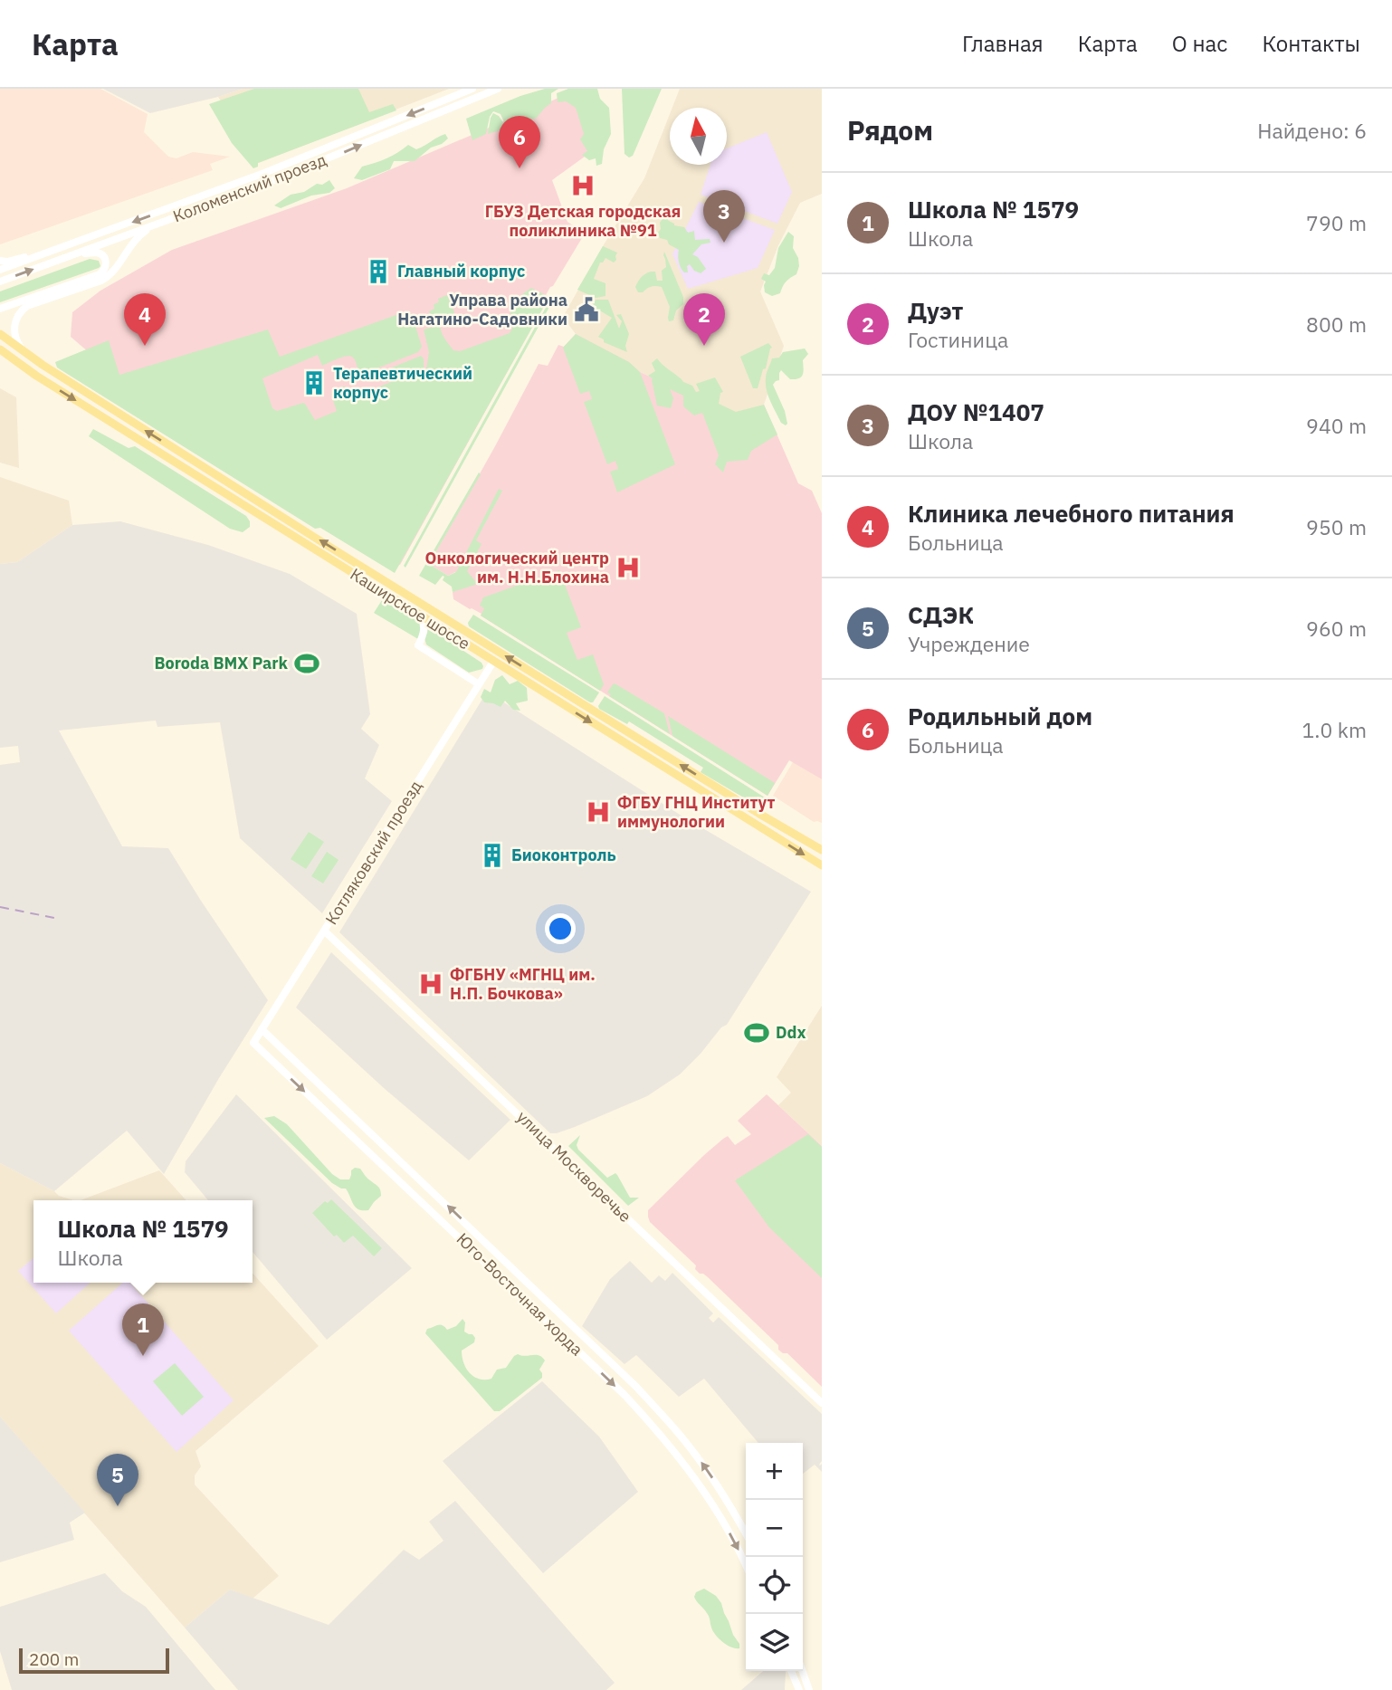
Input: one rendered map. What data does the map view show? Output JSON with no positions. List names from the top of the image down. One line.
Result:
{"streets":{"main road":["Коломенский проезд","Каширское шоссе","Котляковский проезд","улица Москворечье","Юго-Восточная хорда"]},"crossings":[["Каширское шоссе","Котляковский проезд"],["Котляковский проезд","улица Москворечье"],["Котляковский проезд","Юго-Восточная хорда"]],"places":{"hospital":["ГБУЗ Детская городская поликлиника №91","Онкологический центр им. Н.Н.Блохина","ФГБУ ГНЦ Институт иммунологии","ФГБНУ «МГНЦ им. Н.П. Бочкова»"],"building":["Главный корпус","Терапевтический корпус","Биоконтроль"],"public building":["Управа района Нагатино-Садовники"],"sports":["Boroda BMX Park","Ddx"]},"scale_bar":"200 m","north":"top","page":{"header":"Карта","nav":["Главная","Карта","О нас","Контакты"],"heading":["Рядом","Найдено: 6"],"pins":["6","3","2","4","1","5"],"list":[{"mark":"1","name":"Школа № 1579","note":"Школа","value":"790 m"},{"mark":"2","name":"Дуэт","note":"Гостиница","value":"800 m"},{"mark":"3","name":"ДОУ №1407","note":"Школа","value":"940 m"},{"mark":"4","name":"Клиника лечебного питания","note":"Больница","value":"950 m"},{"mark":"5","name":"СДЭК","note":"Учреждение","value":"960 m"},{"mark":"6","name":"Родильный дом","note":"Больница","value":"1.0 km"}],"popup":["Школа № 1579","Школа"],"map_buttons":["+","−"],"scale":"200 m"}}
